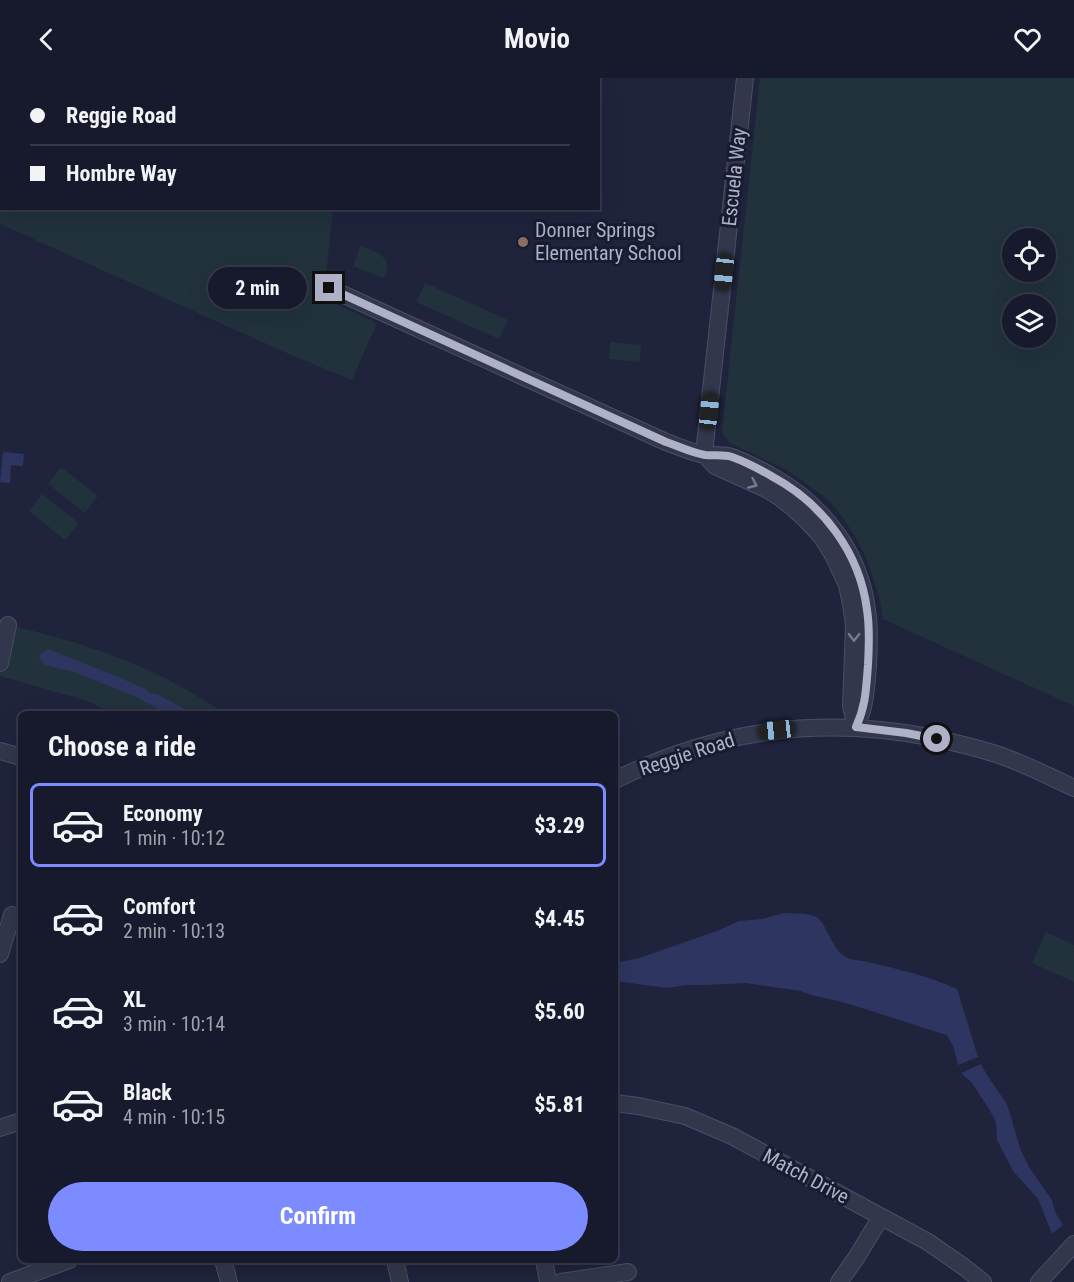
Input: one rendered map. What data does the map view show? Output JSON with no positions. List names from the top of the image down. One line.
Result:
{"streets":{"street":["Escuela Way","Reggie Road","Match Drive"]},"places":["Donner Springs Elementary School"],"page":{"header":"Movio","banner":["Reggie Road","Hombre Way"],"bubble":"2 min","heading":"Choose a ride","list":[{"name":"Economy","note":"1 min · 10:12","value":"$3.29"},{"name":"Comfort","note":"2 min · 10:13","value":"$4.45"},{"name":"XL","note":"3 min · 10:14","value":"$5.60"},{"name":"Black","note":"4 min · 10:15","value":"$5.81"}],"buttons":"Confirm"}}
